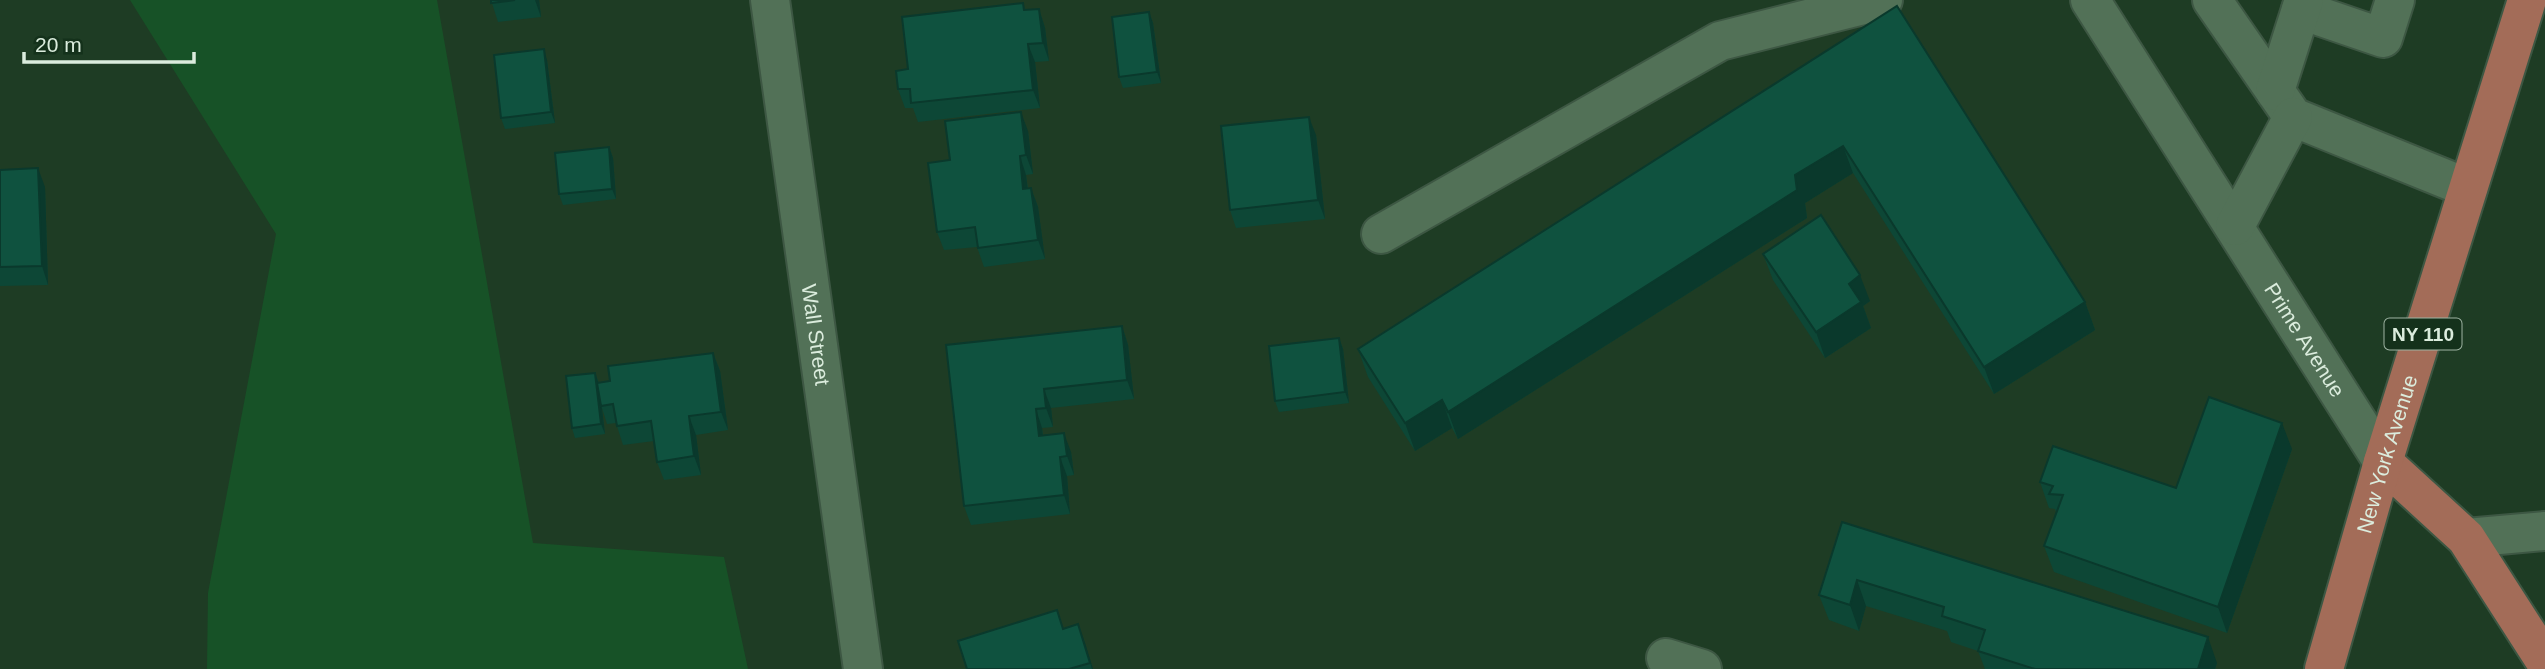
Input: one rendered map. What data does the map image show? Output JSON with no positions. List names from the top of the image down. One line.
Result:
{"streets":{"main road":["NY 110","Prime Avenue","New York Avenue"],"street":["Wall Street"]},"crossings":[["Prime Avenue","New York Avenue"]],"scale_bar":"20 m"}
